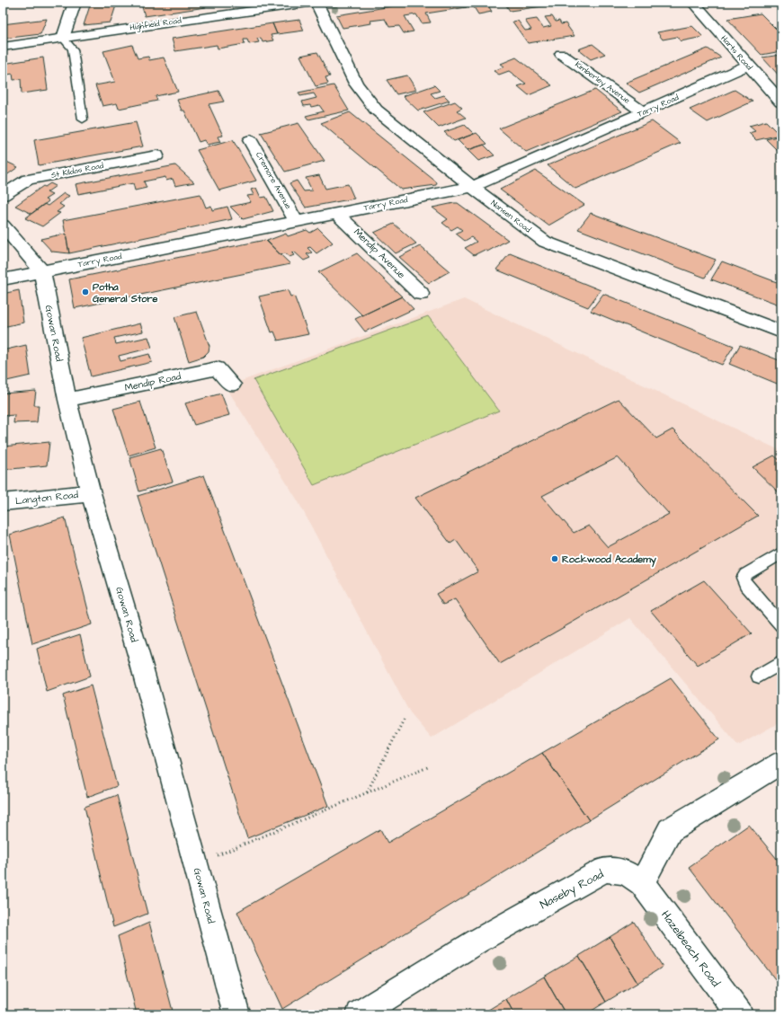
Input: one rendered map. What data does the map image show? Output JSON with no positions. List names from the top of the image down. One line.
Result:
{"streets":{"street":["Highfield Road","Harts Road","Kimberley Avenue","Tarry Road","St Kildas Road","Cremore Avenue","Nansen Road","Mendip Avenue","Gowan Road","Mendip Road","Langton Road","Naseby Road","Hazelbeach Road"]},"crossings":[["Harts Road","Tarry Road"],["Kimberley Avenue","Tarry Road"],["Tarry Road","Cremore Avenue"],["Tarry Road","Nansen Road"],["Tarry Road","Mendip Avenue"],["Tarry Road","Gowan Road"],["Gowan Road","Mendip Road"],["Gowan Road","Langton Road"],["Naseby Road","Hazelbeach Road"]],"places":["Potha General Store","Rockwood Academy"]}
